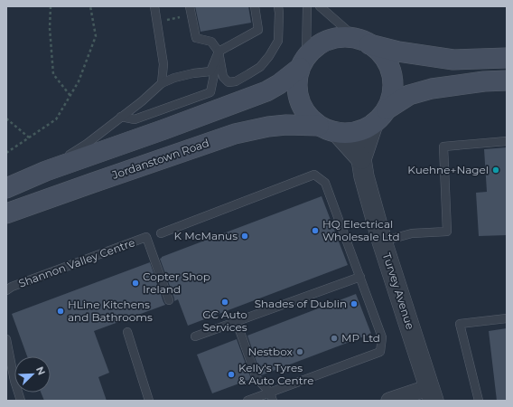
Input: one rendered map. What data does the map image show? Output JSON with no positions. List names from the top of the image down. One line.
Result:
{"streets":{"main road":["Jordanstown Road"],"street":["Turvey Avenue"],"lane":["Shannon Valley Centre"]},"crossings":[["Jordanstown Road","Turvey Avenue"]],"places":["Kuehne+Nagel","HQ Electrical Wholesale Ltd","K McManus","Copter Shop Ireland","GC Auto Services","Shades of Dublin","HLine Kitchens and Bathrooms","MP Ltd","Nestbox","Kelly's Tyres & Auto Centre"],"north":"top right"}
